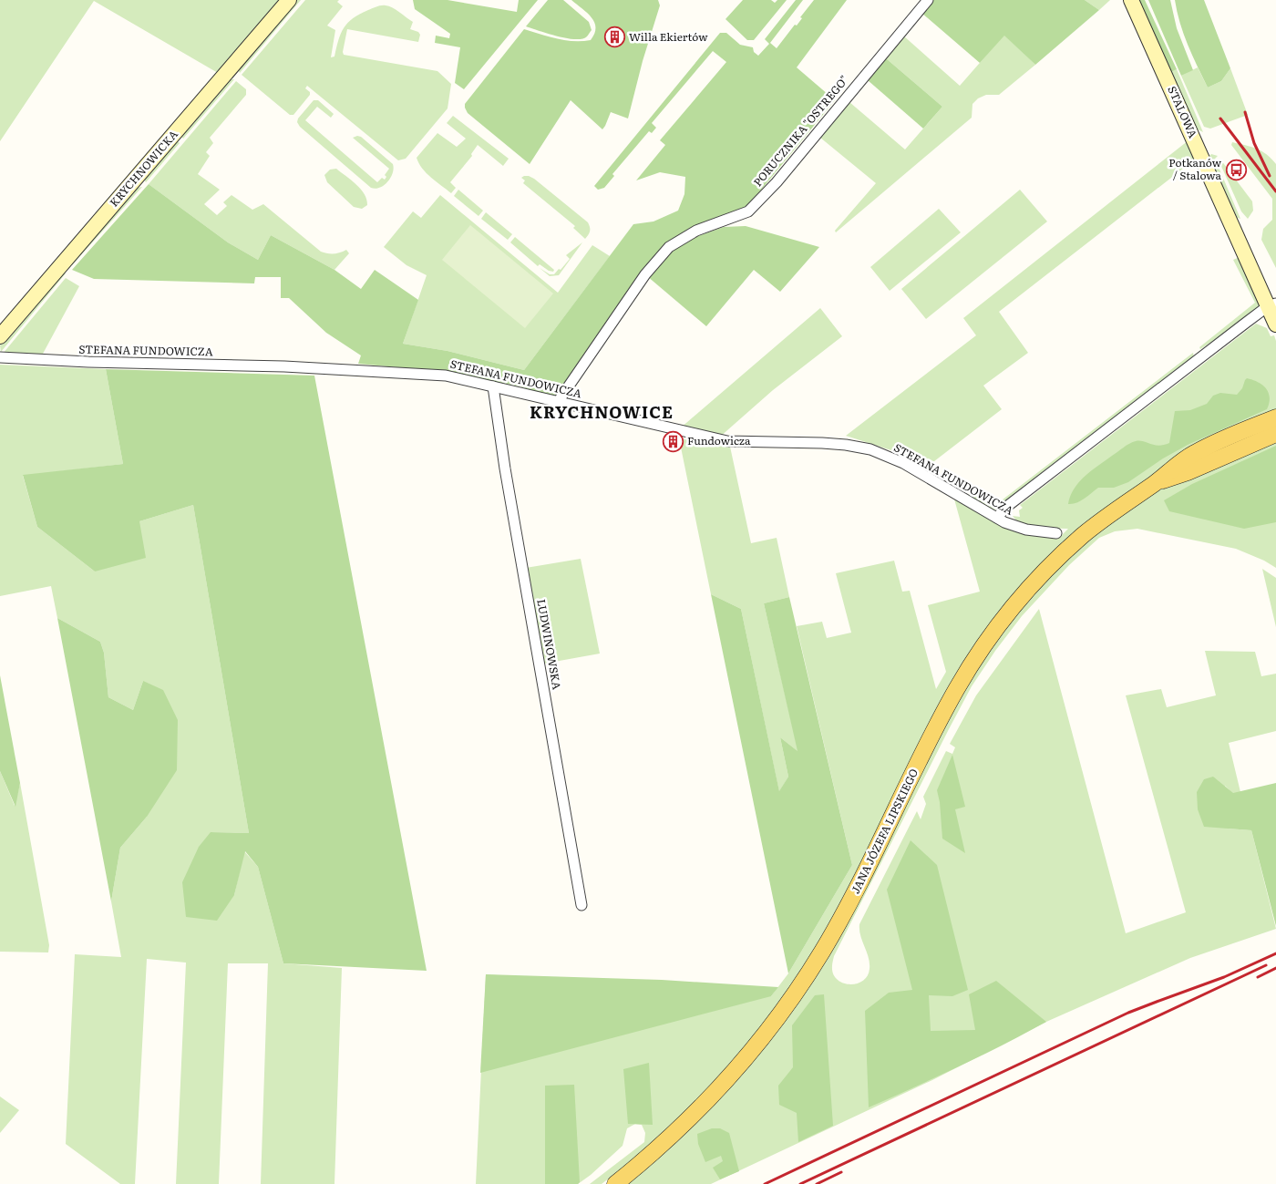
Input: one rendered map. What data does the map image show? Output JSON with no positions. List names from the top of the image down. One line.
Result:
{"streets":{"main road":["JANA JÓZEFA LIPSKIEGO"],"street":["STALOWA","PORUCZNIKA \"OSTREGO\"","KRYCHNOWICKA","STEFANA FUNDOWICZA","LUDWINOWSKA"]},"crossings":[["PORUCZNIKA \"OSTREGO\"","STEFANA FUNDOWICZA"],["STEFANA FUNDOWICZA","LUDWINOWSKA"]],"districts":["KRYCHNOWICE"],"places":{"building":["Willa Ekiertów","Fundowicza"],"bus stop":["Potkanów / Stalowa"]}}
